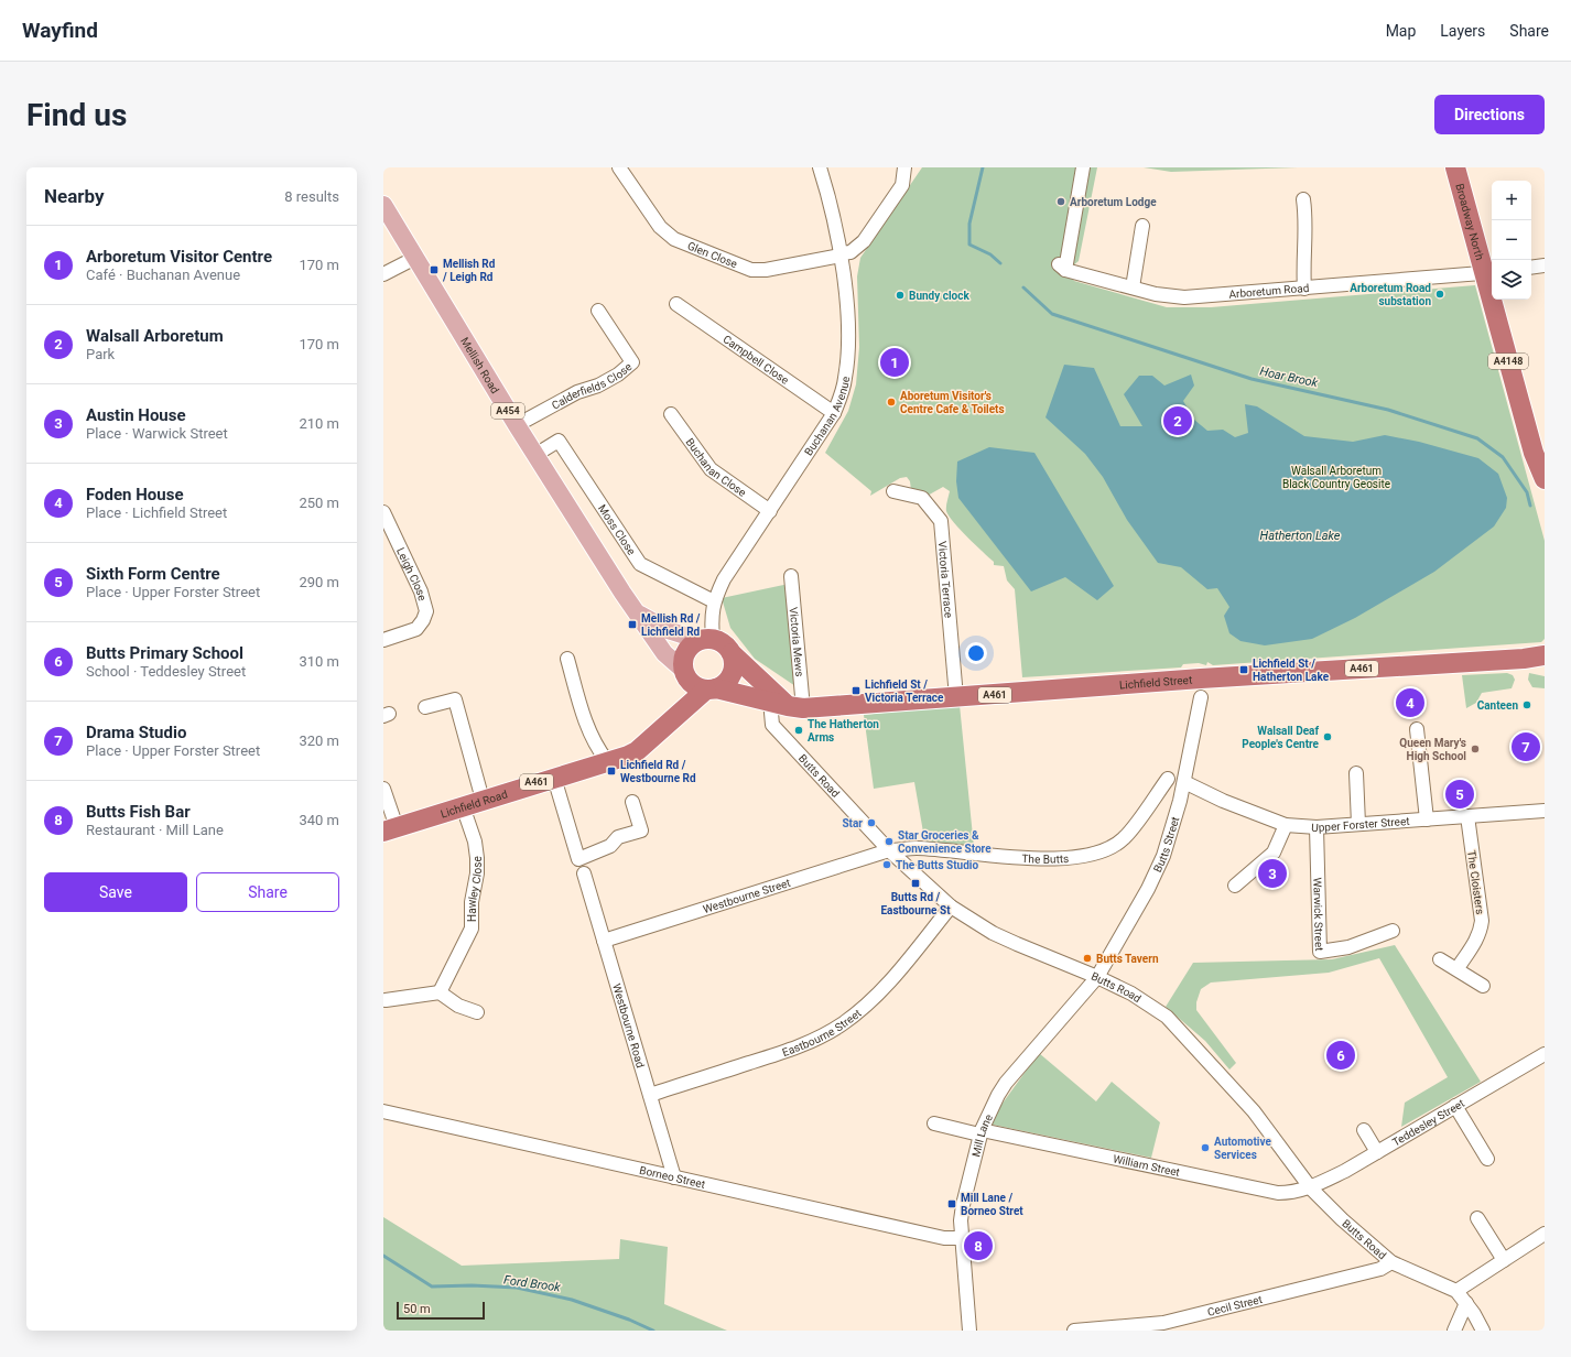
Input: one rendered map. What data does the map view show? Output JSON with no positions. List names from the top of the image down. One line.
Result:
{"streets":{"highway":["Broadway North","A4148","A461","Lichfield Street","Lichfield Road"],"main road":["Mellish Road","A454"],"street":["Glen Close","Arboretum Road","Campbell Close","Calderfields Close","Buchanan Avenue","Buchanan Close","Moss Close","Leigh Close","Victoria Terrace","Victoria Mews","Butts Road","Upper Forster Street","Butts Street","The Butts","The Cloisters","Hawley Close","Westbourne Street","Warwick Street","Westbourne Road","Eastbourne Street","Teddesley Street","Mill Lane","William Street","Borneo Street","Cecil Street"]},"crossings":[["Broadway North","Arboretum Road"],["Glen Close","Buchanan Avenue"],["Campbell Close","Buchanan Avenue"],["Mellish Road","Calderfields Close"],["Mellish Road","Buchanan Avenue"],["Mellish Road","Lichfield Street"],["Mellish Road","Lichfield Road"],["Buchanan Avenue","Buchanan Close"],["Buchanan Avenue","Moss Close"],["Buchanan Avenue","Lichfield Street"],["Buchanan Avenue","Lichfield Road"],["Victoria Terrace","Lichfield Street"],["Victoria Mews","Lichfield Street"],["Victoria Mews","Butts Road"],["Lichfield Street","Butts Road"],["Lichfield Street","Lichfield Road"],["Butts Road","Butts Street"],["Butts Road","The Butts"],["Butts Road","Westbourne Street"],["Butts Road","Eastbourne Street"],["Butts Road","Teddesley Street"],["Butts Road","Mill Lane"],["Butts Road","William Street"],["Butts Road","Cecil Street"],["Lichfield Road","Hawley Close"],["Upper Forster Street","Butts Street"],["Upper Forster Street","The Cloisters"],["Upper Forster Street","Warwick Street"],["Butts Street","Mill Lane"],["The Butts","Westbourne Street"],["Westbourne Street","Westbourne Road"],["Westbourne Road","Eastbourne Street"],["Westbourne Road","Borneo Street"],["Teddesley Street","William Street"],["Mill Lane","William Street"],["Mill Lane","Borneo Street"]],"water":["Hoar Brook","Hatherton Lake","Ford Brook"],"parks":["Walsall Arboretum Black Country Geosite"],"places":{"other":["Arboretum Lodge","Arboretum Road substation","Bundy clock","Aboretum Visitor's Centre Cafe & Toilets","Canteen","The Hatherton Arms","Walsall Deaf People's Centre","Queen Mary's High School","Star","Star Groceries & Convenience Store","The Butts Studio","Butts Tavern","Automotive Services"],"transit":["Mellish Rd / Leigh Rd","Mellish Rd / Lichfield Rd","Lichfield St / Hatherton Lake","Lichfield St / Victoria Terrace","Lichfield Rd / Westbourne Rd","Butts Rd / Eastbourne St","Mill Lane / Borneo Stret"]},"scale_bar":"50 m","page":{"header":"Wayfind","nav":["Map","Layers","Share"],"buttons":["Directions",["Save","Share"]],"title":"Find us","heading":["Nearby","8 results"],"map_buttons":["+","−"],"list":[{"mark":"1","name":"Arboretum Visitor Centre","note":"Café · Buchanan Avenue","value":"170 m"},{"mark":"2","name":"Walsall Arboretum","note":"Park","value":"170 m"},{"mark":"3","name":"Austin House","note":"Place · Warwick Street","value":"210 m"},{"mark":"4","name":"Foden House","note":"Place · Lichfield Street","value":"250 m"},{"mark":"5","name":"Sixth Form Centre","note":"Place · Upper Forster Street","value":"290 m"},{"mark":"6","name":"Butts Primary School","note":"School · Teddesley Street","value":"310 m"},{"mark":"7","name":"Drama Studio","note":"Place · Upper Forster Street","value":"320 m"},{"mark":"8","name":"Butts Fish Bar","note":"Restaurant · Mill Lane","value":"340 m"}],"pins":["1","2","4","7","5","3","6","8"],"scale":"50 m"}}
